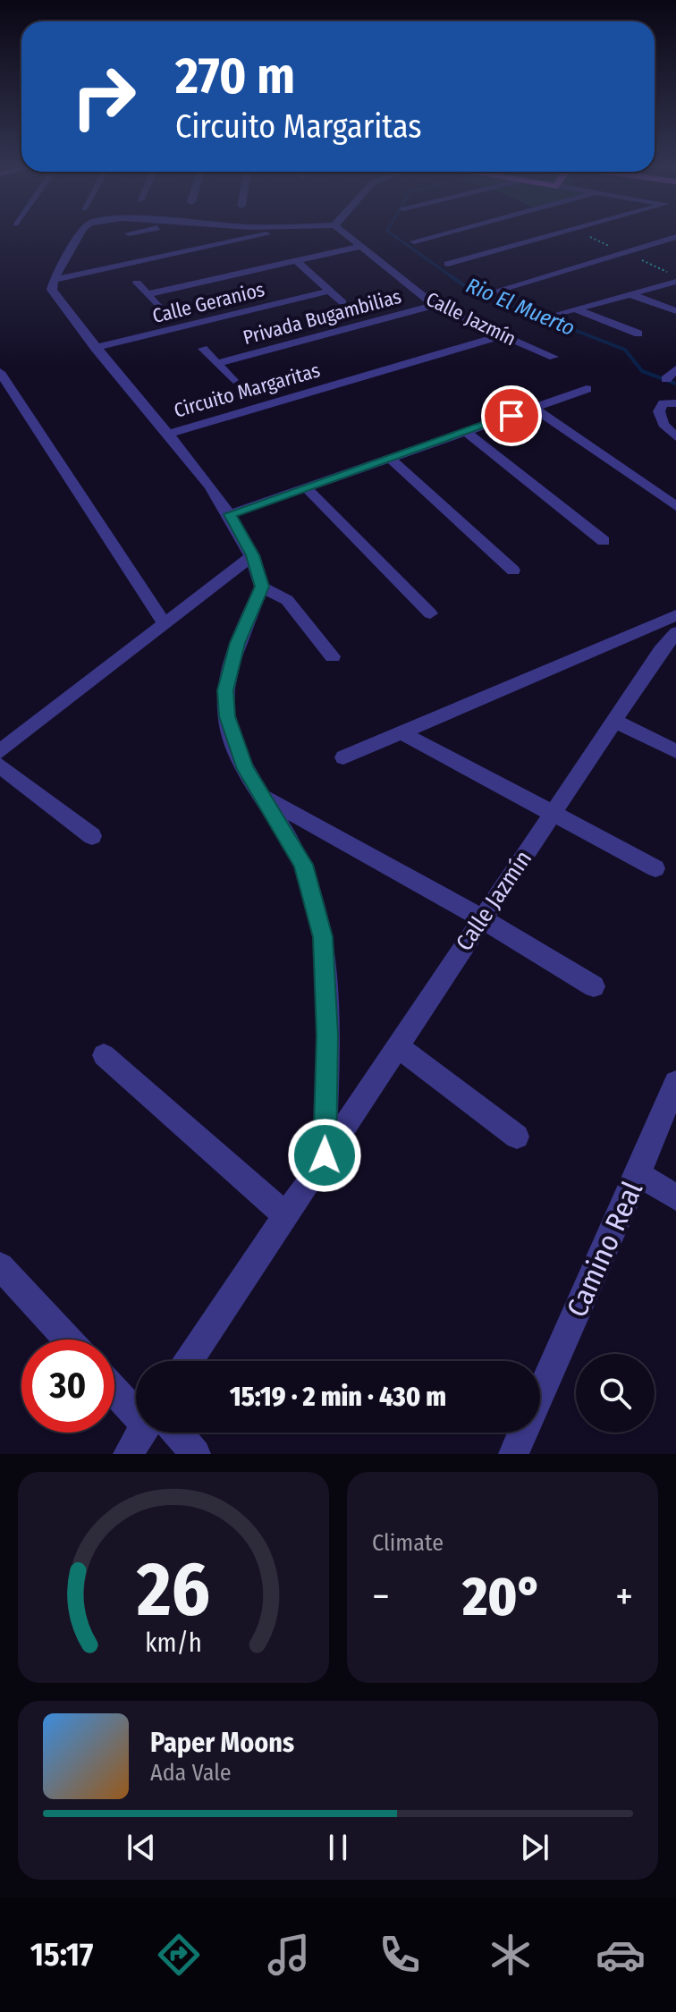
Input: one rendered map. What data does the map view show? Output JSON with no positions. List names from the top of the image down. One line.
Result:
{"streets":{"street":["Calle Geranios","Privada Bugambilias","Calle Jazmín","Circuito Margaritas","Camino Real"]},"crossings":[["Calle Geranios","Circuito Margaritas"],["Privada Bugambilias","Calle Jazmín"],["Calle Jazmín","Circuito Margaritas"]],"water":["Rio El Muerto"],"page":{"turn":["270 m","Circuito Margaritas"],"limit":"30","trip":"15:19 · 2 min · 430 m","tile":"Climate","heat":["−","20°","+"],"song":["Paper Moons","Ada Vale"],"tabs":"15:17","gauge":["26","km/h"]}}
